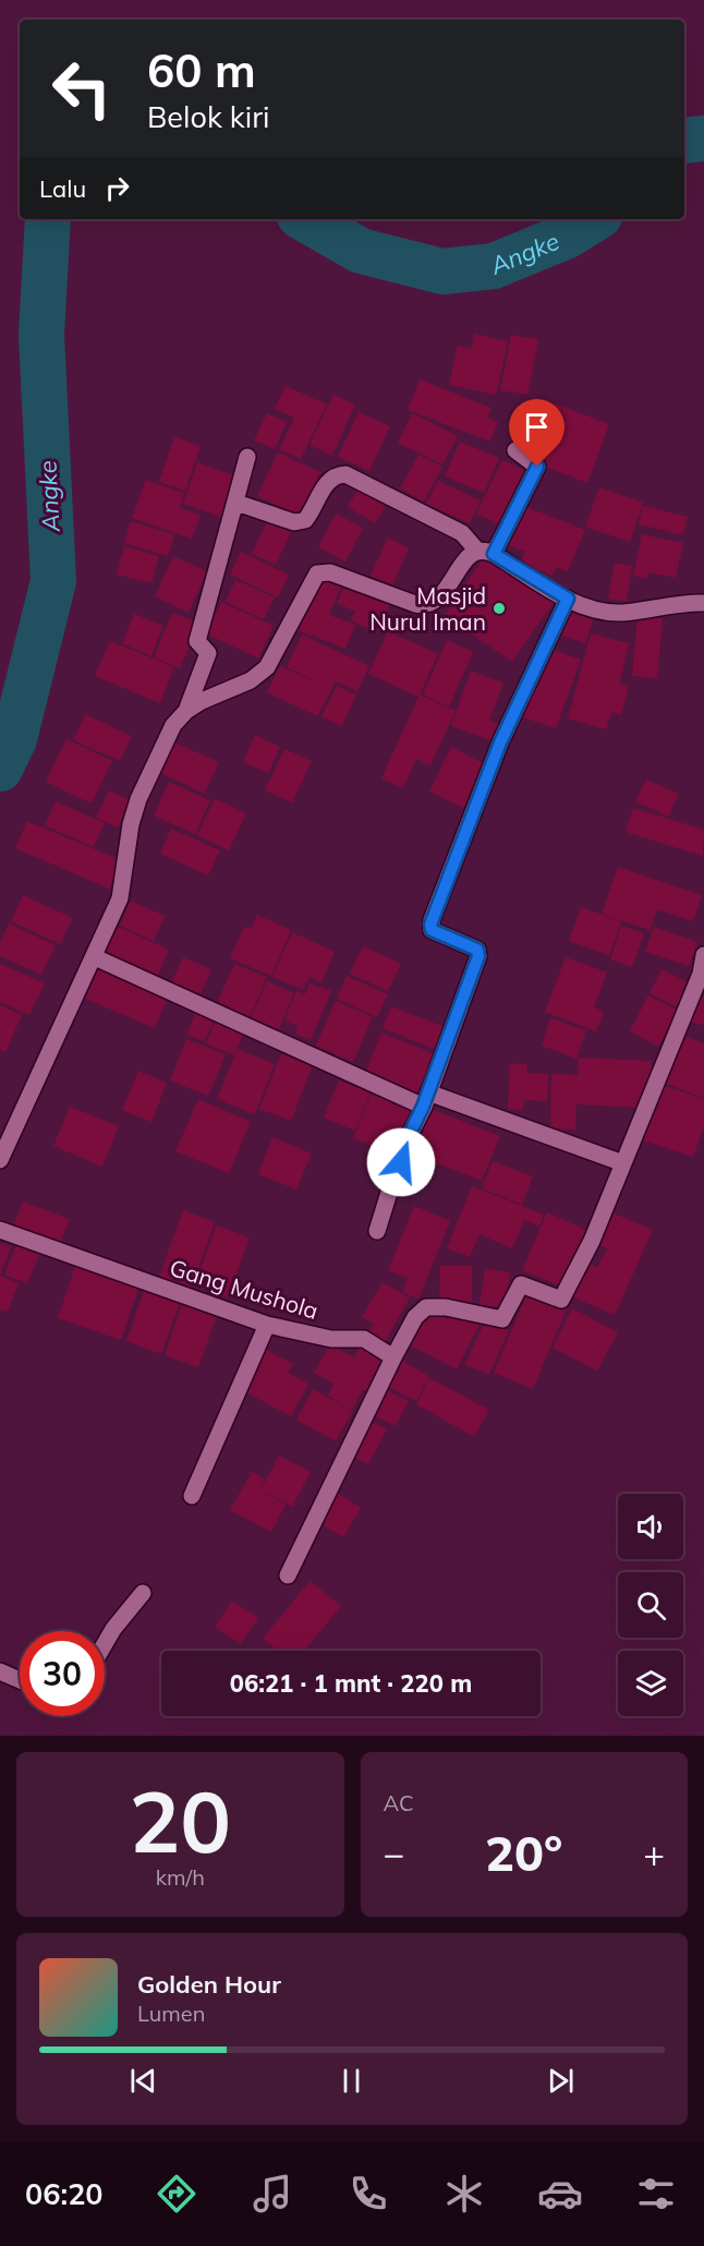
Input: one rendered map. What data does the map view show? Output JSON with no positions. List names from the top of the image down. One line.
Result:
{"streets":{"street":["Gang Mushola"]},"water":["Angke"],"places":["Masjid Nurul Iman"],"page":{"turn":["60 m","Belok kiri"],"then":"Lalu","limit":"30","trip":"06:21 · 1 mnt · 220 m","tile":[["20","km/h"],"AC"],"heat":["−","20°","+"],"song":["Golden Hour","Lumen"],"tabs":"06:20"}}
